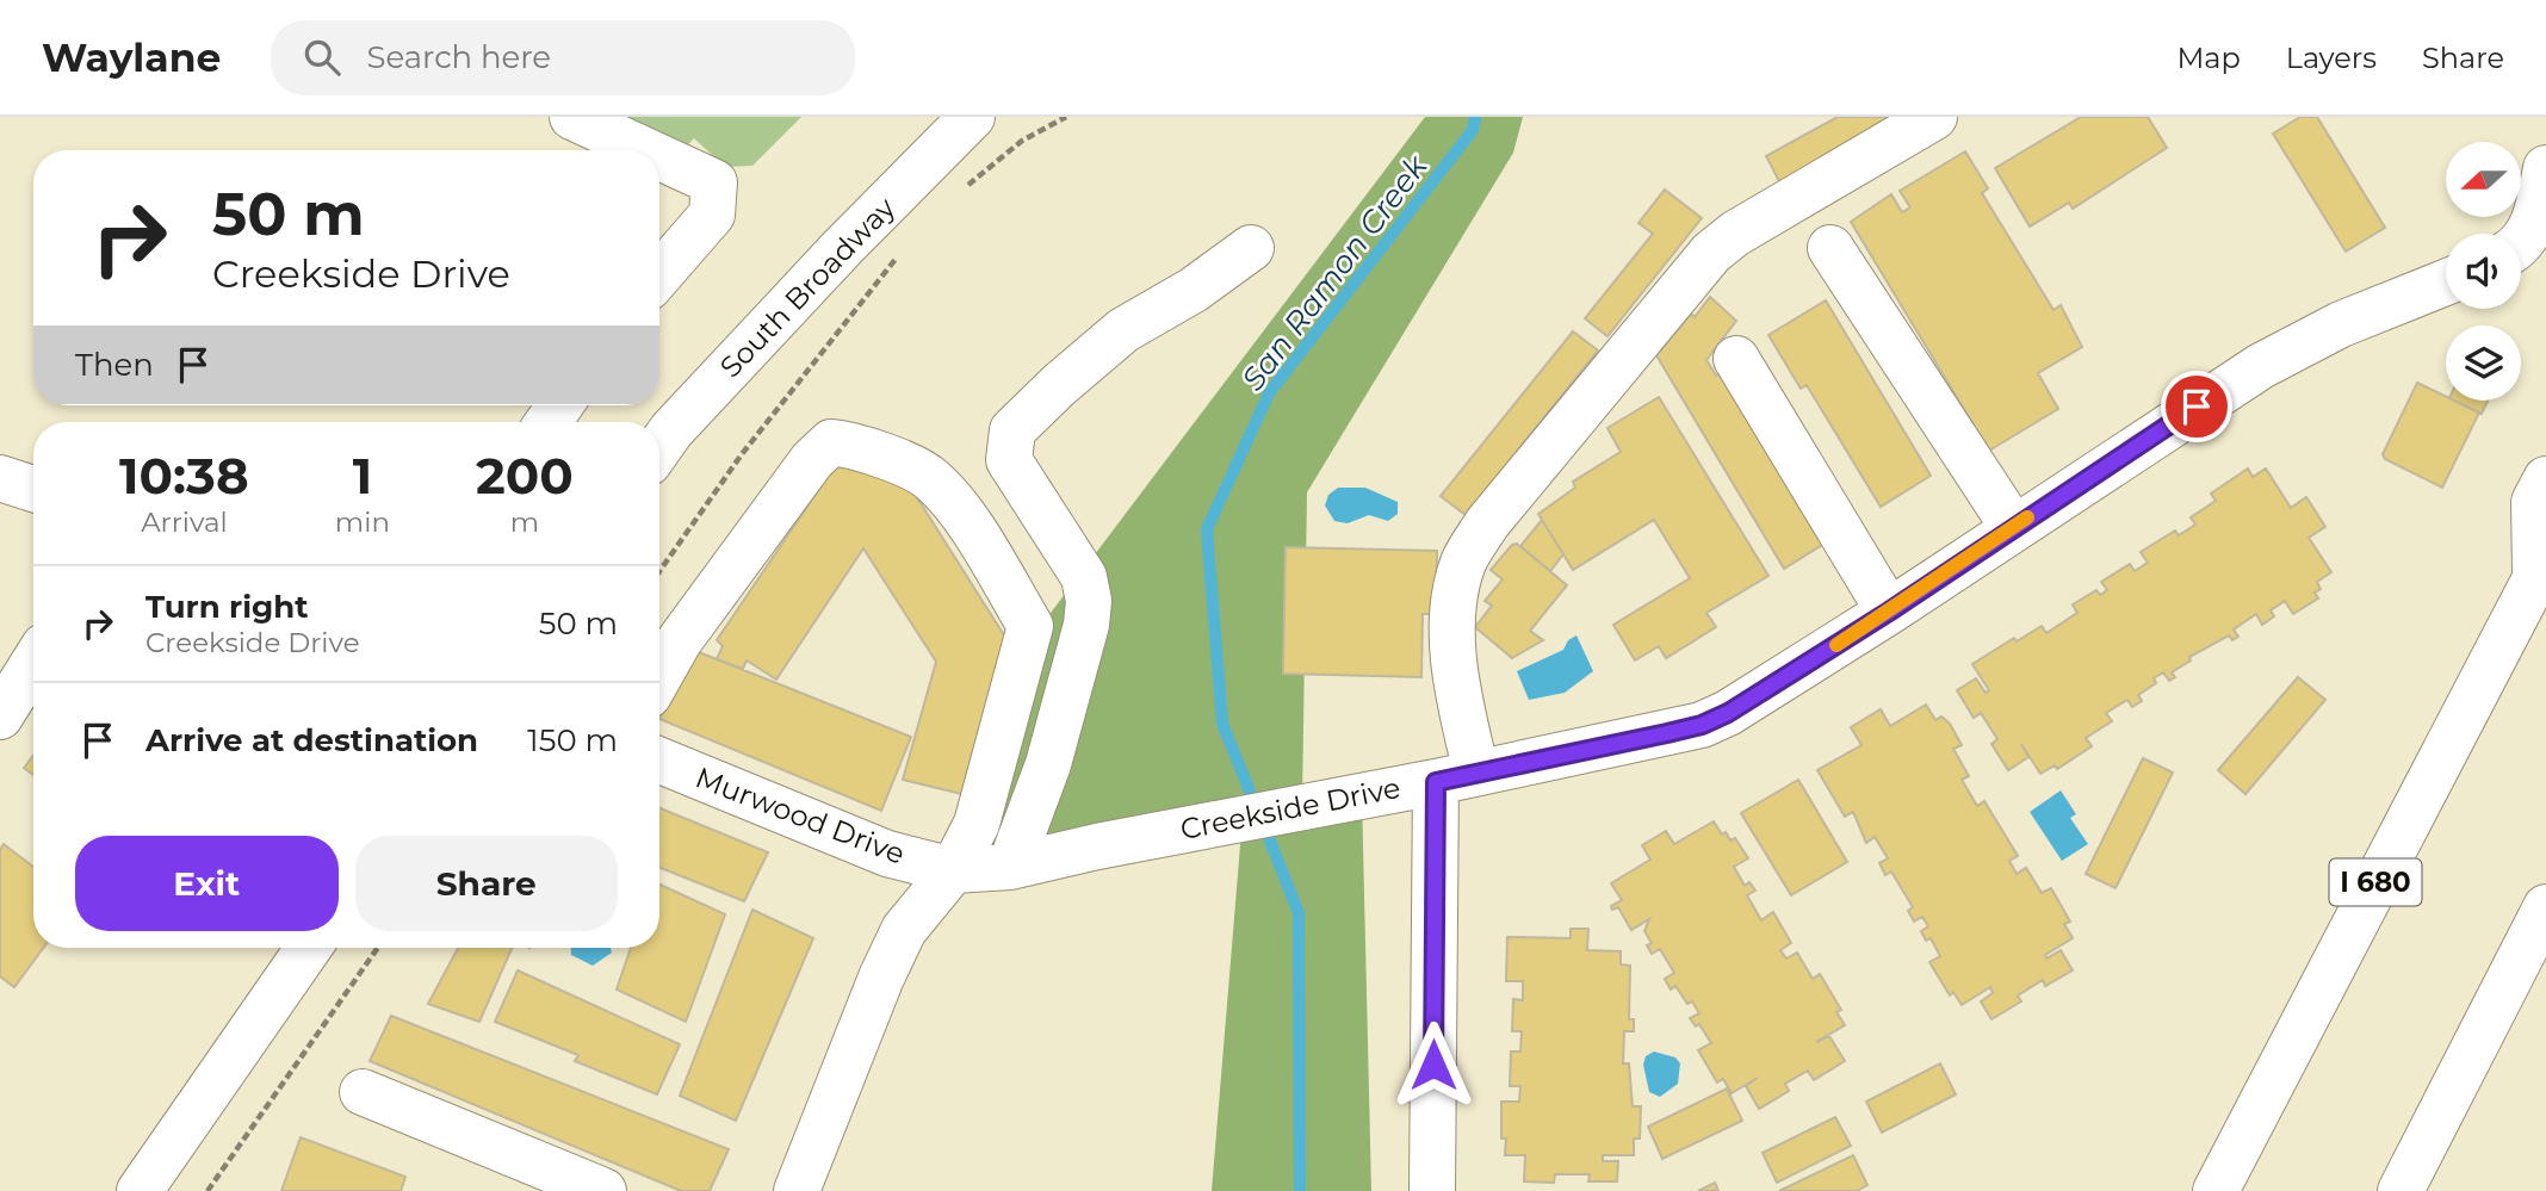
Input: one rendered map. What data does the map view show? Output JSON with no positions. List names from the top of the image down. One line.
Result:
{"streets":{"main road":["South Broadway","Creekside Drive","Murwood Drive","I 680"]},"crossings":[["Creekside Drive","Murwood Drive"]],"water":["San Ramon Creek"],"north":"left","page":{"header":"Waylane","search":"Search here","nav":["Map","Layers","Share"],"turn":["50 m","Creekside Drive"],"then":"Then","eta":["10:38","Arrival","1","min","200","m"],"list":[{"name":"Turn right","note":"Creekside Drive","value":"50 m"},{"name":"Arrive at destination","value":"150 m"}],"buttons":["Exit","Share"]}}
